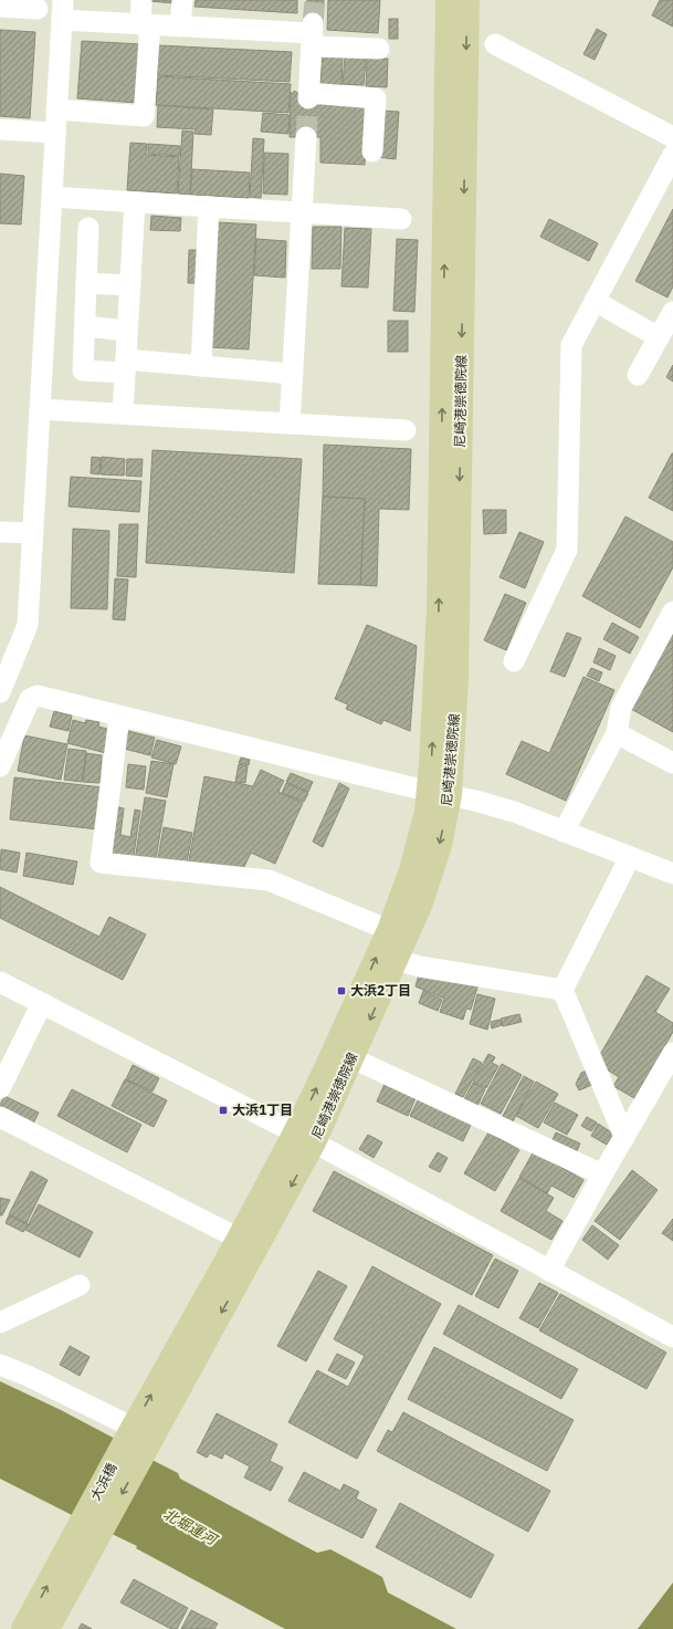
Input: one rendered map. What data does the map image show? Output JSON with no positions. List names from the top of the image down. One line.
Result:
{"streets":{"main road":["尼崎港崇徳院線","大浜橋"]},"crossings":[["尼崎港崇徳院線","大浜橋"]],"water":["北堀運河"],"places":{"transit":["大浜2丁目","大浜1丁目"]}}
